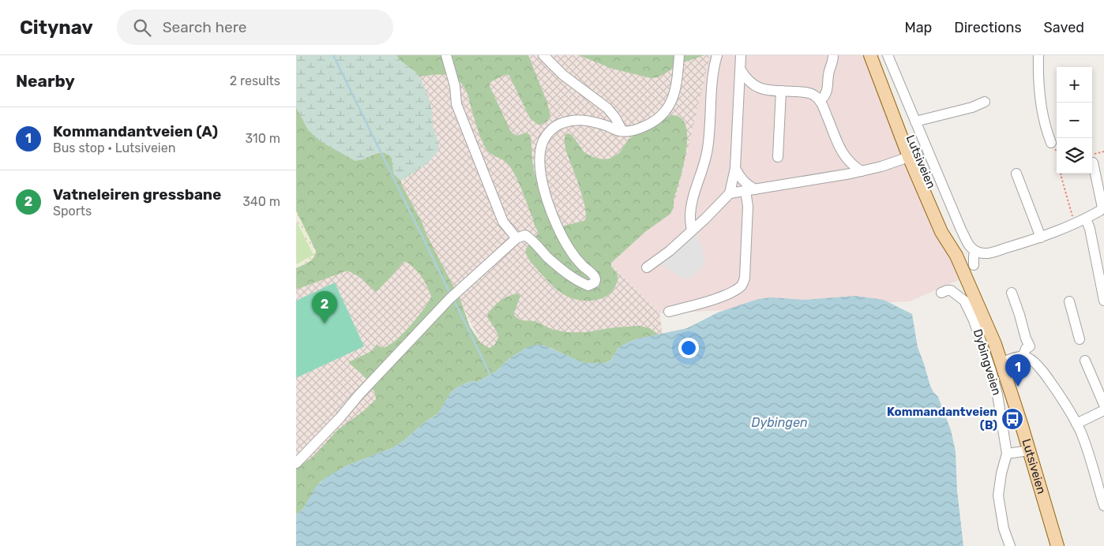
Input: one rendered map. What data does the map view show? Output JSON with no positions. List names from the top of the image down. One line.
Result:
{"streets":{"main road":["Lutsiveien"],"street":["Dybingveien"]},"water":["Dybingen"],"places":{"bus stop":["Kommandantveien (B)"]},"page":{"header":"Citynav","search":"Search here","nav":["Map","Directions","Saved"],"heading":["Nearby","2 results"],"map_buttons":["+","−"],"list":[{"mark":"1","name":"Kommandantveien (A)","note":"Bus stop · Lutsiveien","value":"310 m"},{"mark":"2","name":"Vatneleiren gressbane","note":"Sports","value":"340 m"}],"pins":["2","1"]}}
